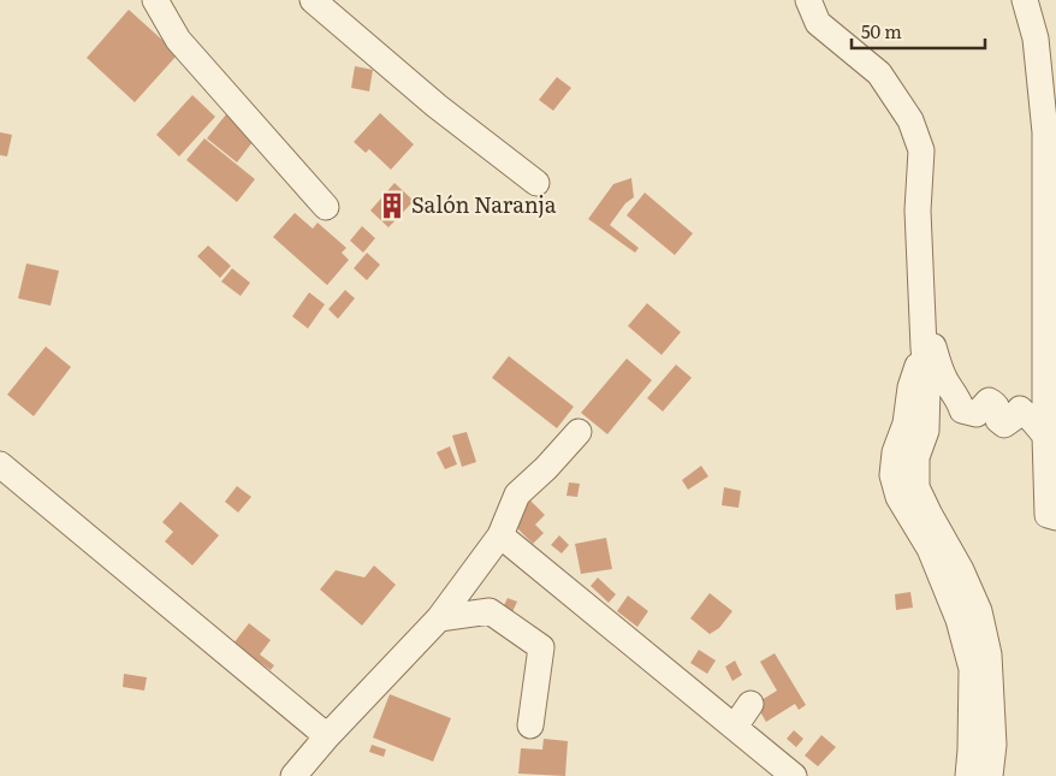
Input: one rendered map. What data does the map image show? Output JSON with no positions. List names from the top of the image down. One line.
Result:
{"places":{"building":["Salón Naranja"]},"scale_bar":"50 m"}
